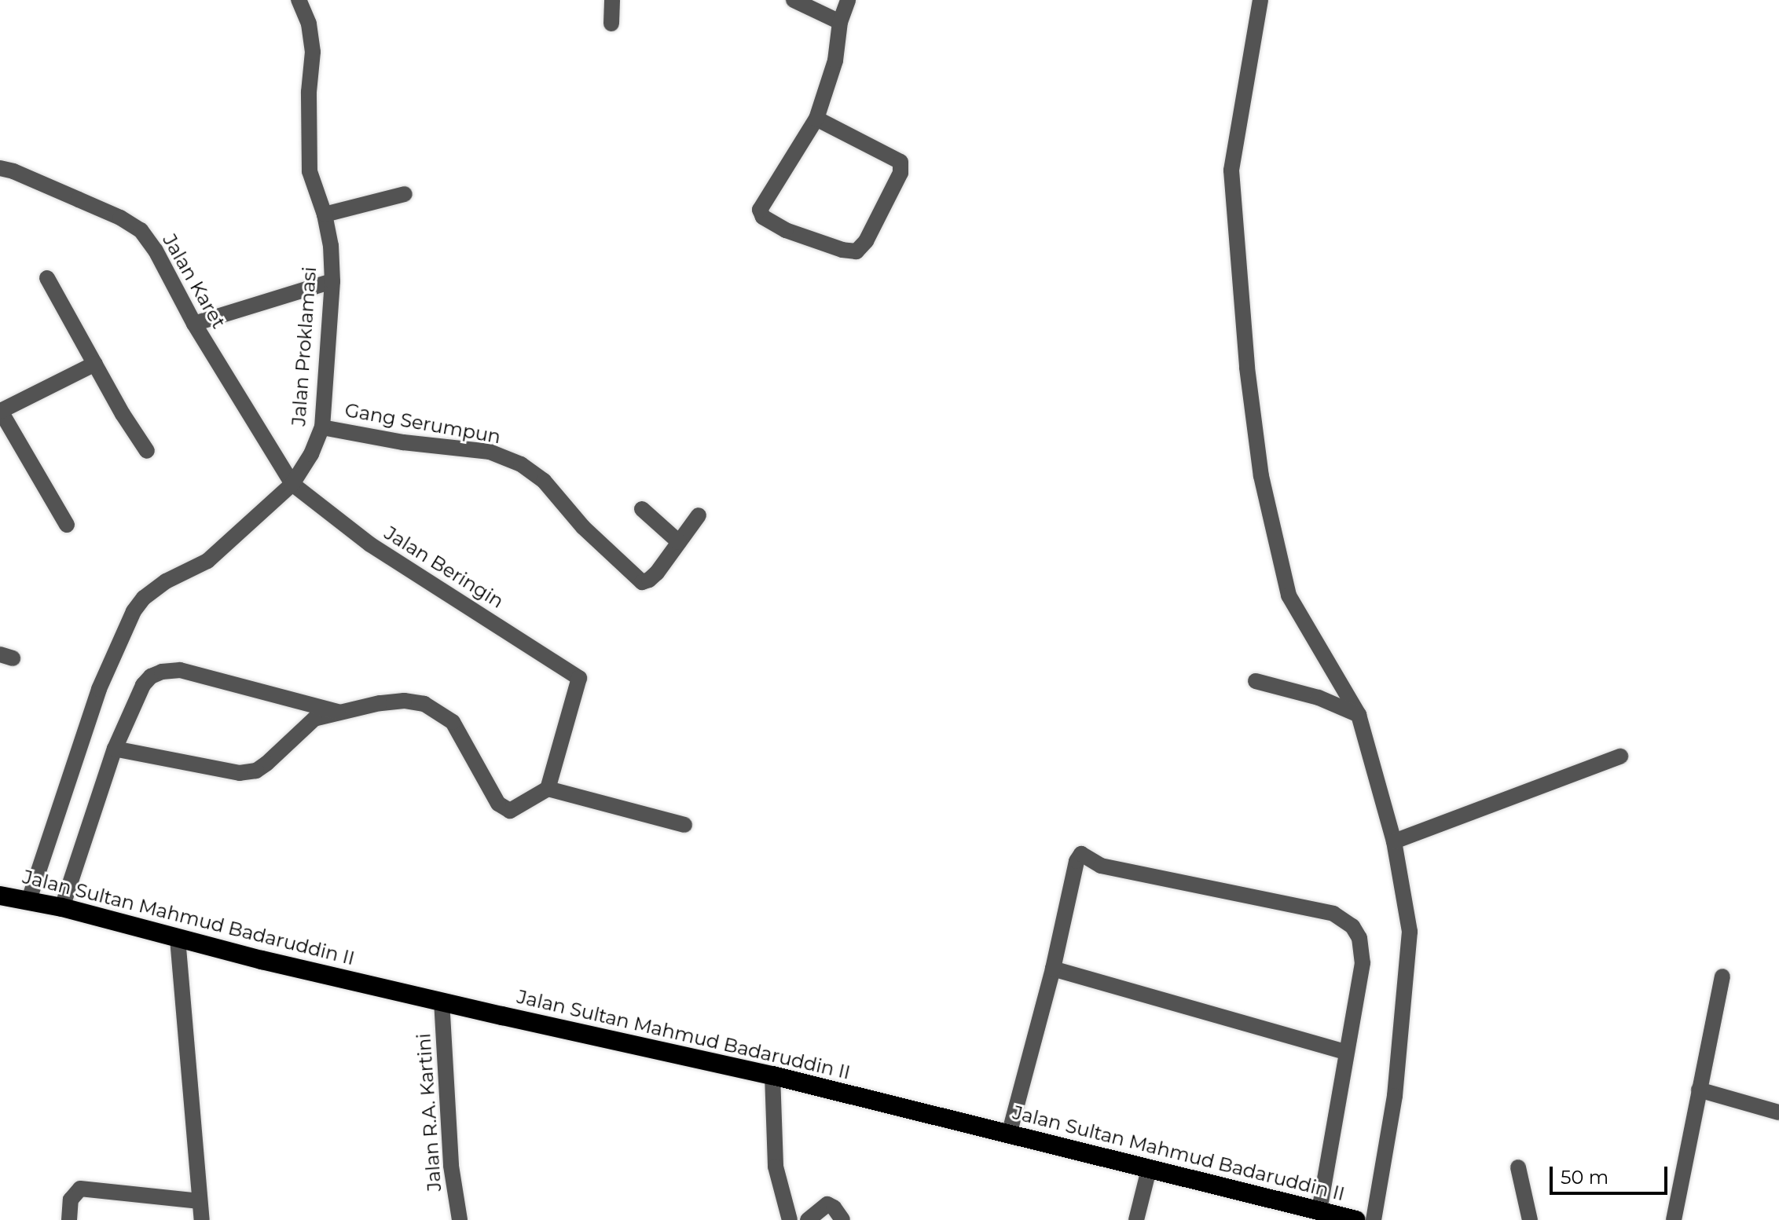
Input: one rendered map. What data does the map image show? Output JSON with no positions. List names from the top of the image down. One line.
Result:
{"streets":{"highway":["Jalan Sultan Mahmud Badaruddin II"],"street":["Jalan Karet","Jalan Proklamasi","Gang Serumpun","Jalan Beringin","Jalan R.A. Kartini"]},"crossings":[["Jalan Karet","Jalan Proklamasi"],["Jalan Karet","Jalan Beringin"],["Jalan Proklamasi","Gang Serumpun"],["Jalan Proklamasi","Jalan Beringin"],["Jalan Proklamasi","Jalan Sultan Mahmud Badaruddin II"],["Jalan Sultan Mahmud Badaruddin II","Jalan R.A. Kartini"]],"scale_bar":"50 m"}
